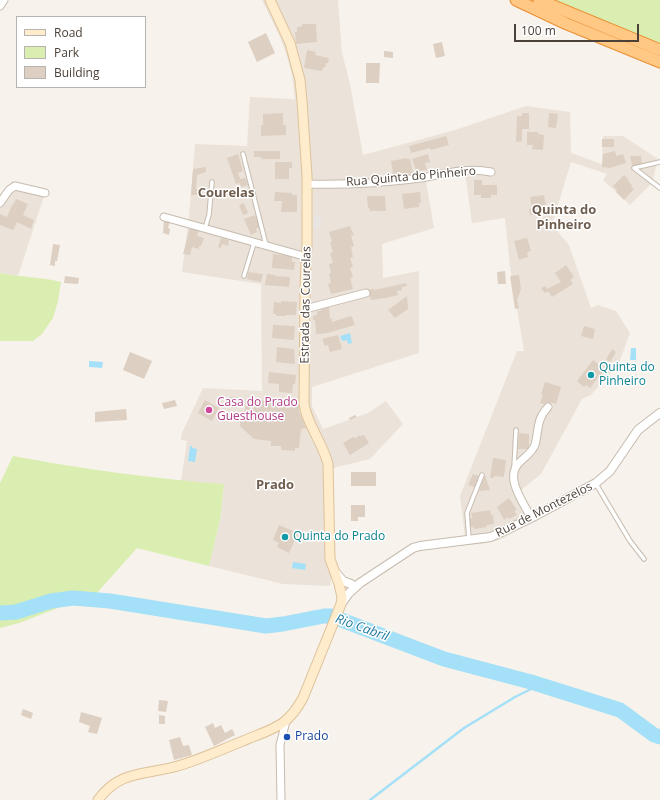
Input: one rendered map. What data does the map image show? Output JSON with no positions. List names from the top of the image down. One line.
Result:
{"streets":{"main road":["Estrada das Courelas"],"street":["Rua Quinta do Pinheiro","Rua de Montezelos"]},"crossings":[["Rua Quinta do Pinheiro","Estrada das Courelas"]],"districts":["Courelas","Quinta do Pinheiro","Prado"],"water":["Rio Cabril"],"places":["Quinta do Pinheiro","Casa do Prado Guesthouse","Quinta do Prado","Prado"],"legend":["Road","Park","Building"],"scale_bar":"100 m"}
